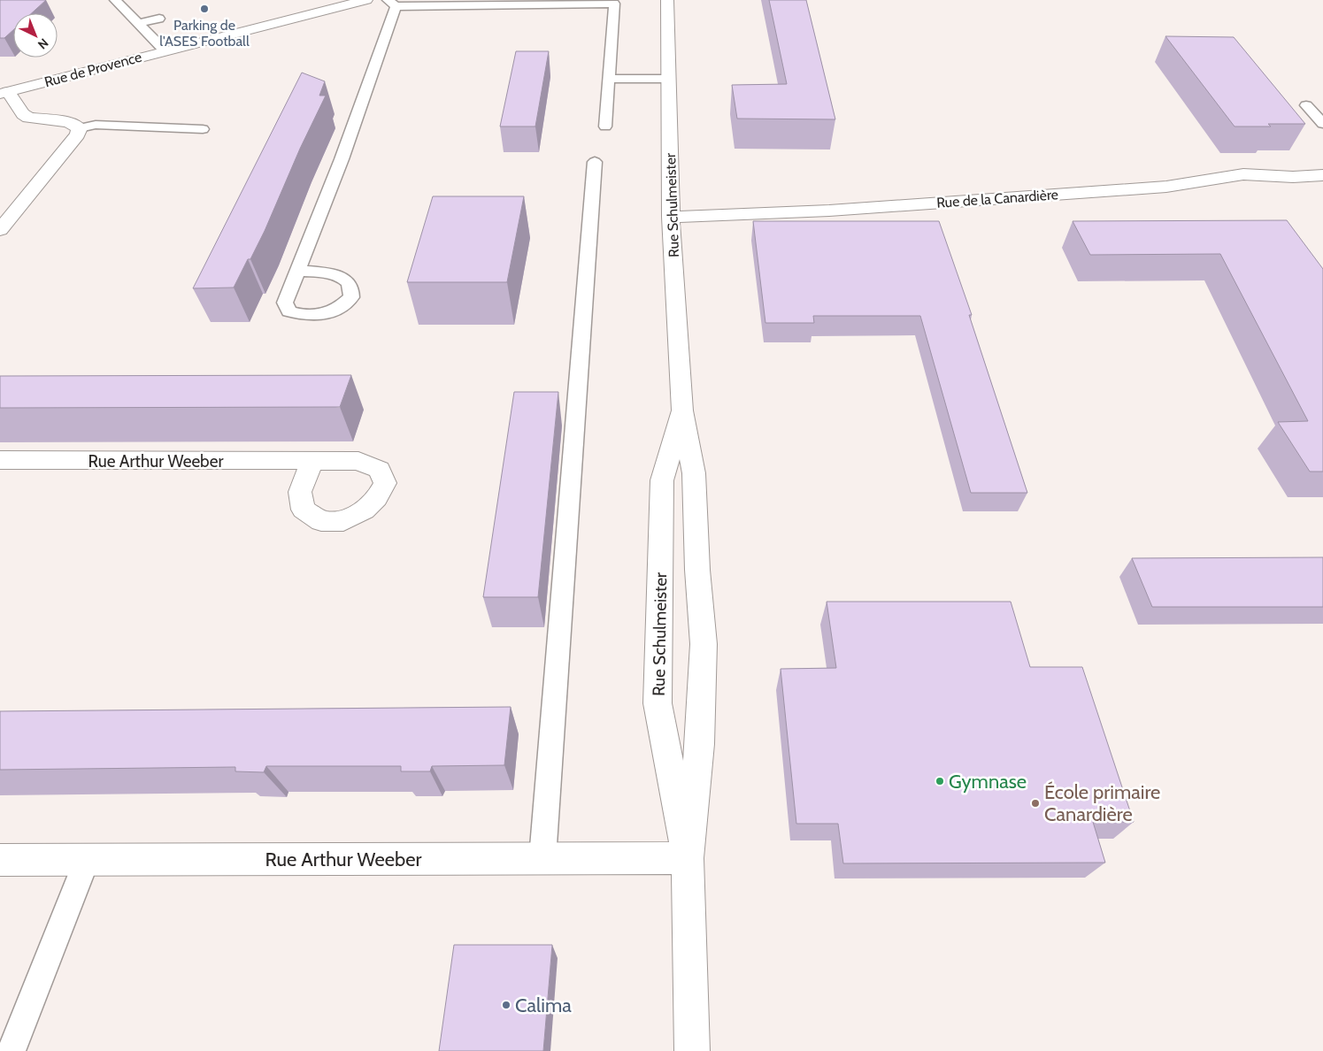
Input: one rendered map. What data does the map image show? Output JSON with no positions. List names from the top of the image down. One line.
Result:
{"streets":{"street":["Rue de Provence","Rue de la Canardière","Rue Schulmeister","Rue Arthur Weeber"]},"crossings":[["Rue de la Canardière","Rue Schulmeister"],["Rue Schulmeister","Rue Arthur Weeber"]],"places":["Parking de l'ASES Football","Gymnase","École primaire Canardière","Calima"],"north":"bottom right"}
